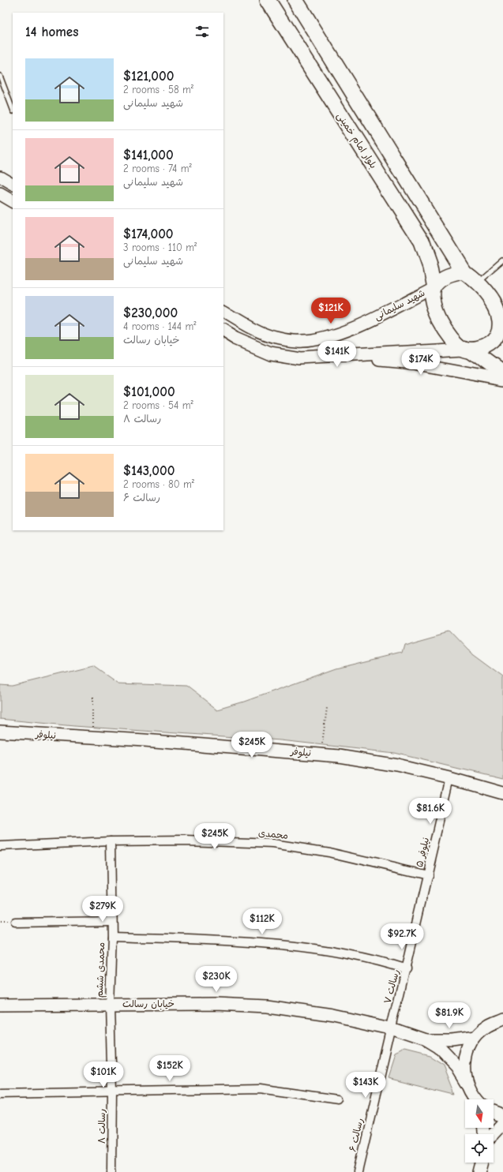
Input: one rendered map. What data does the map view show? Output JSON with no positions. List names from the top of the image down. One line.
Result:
{"streets":{"highway":["بلوار امام خمینی"],"main road":["شهید سلیمانی","نیلوفر","خیابان رسالت"],"street":["محمدی","نیلوفر ۵","محمدی ششم","رسالت ۷","۸ رسالت","رسالت ۶"]},"crossings":[["بلوار امام خمینی","شهید سلیمانی"],["نیلوفر","نیلوفر ۵"],["محمدی","نیلوفر ۵"],["محمدی","محمدی ششم"],["محمدی","رسالت ۷"],["نیلوفر ۵","رسالت ۷"],["محمدی ششم","خیابان رسالت"],["محمدی ششم","۸ رسالت"],["رسالت ۷","خیابان رسالت"],["رسالت ۷","رسالت ۶"],["خیابان رسالت","۸ رسالت"],["خیابان رسالت","رسالت ۶"]],"north":"bottom","page":{"heading":"14 homes","list":[{"name":"$121,000","note":"2 rooms · 58 m² · شهید سلیمانی"},{"name":"$141,000","note":"2 rooms · 74 m² · شهید سلیمانی"},{"name":"$174,000","note":"3 rooms · 110 m² · شهید سلیمانی"},{"name":"$230,000","note":"4 rooms · 144 m² · خیابان رسالت"},{"name":"$101,000","note":"2 rooms · 54 m² · ۸ رسالت"},{"name":"$143,000","note":"2 rooms · 80 m² · رسالت ۶"}],"price":["$121K","$141K","$174K","$245K","$81.6K","$245K","$279K","$112K","$92.7K","$230K","$81.9K","$152K","$101K","$143K"]}}
